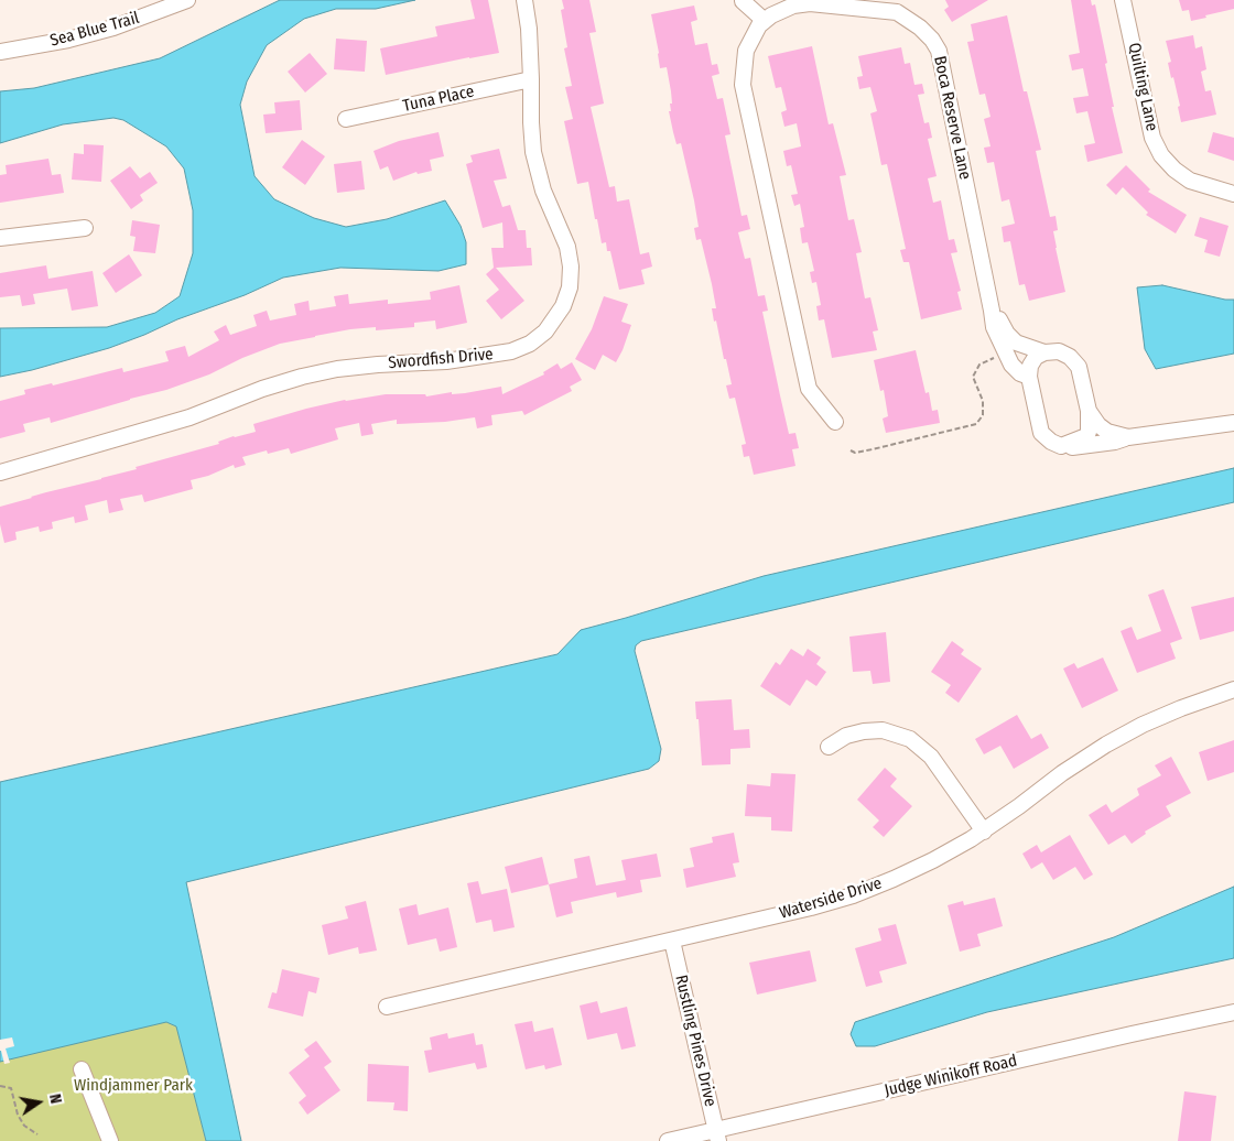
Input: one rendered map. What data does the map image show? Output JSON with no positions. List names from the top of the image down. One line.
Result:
{"streets":{"street":["Sea Blue Trail","Quilting Lane","Tuna Place","Boca Reserve Lane","Swordfish Drive","Waterside Drive","Rustling Pines Drive","Judge Winikoff Road"]},"crossings":[["Tuna Place","Swordfish Drive"],["Waterside Drive","Rustling Pines Drive"],["Rustling Pines Drive","Judge Winikoff Road"]],"parks":["Windjammer Park"],"north":"right"}
